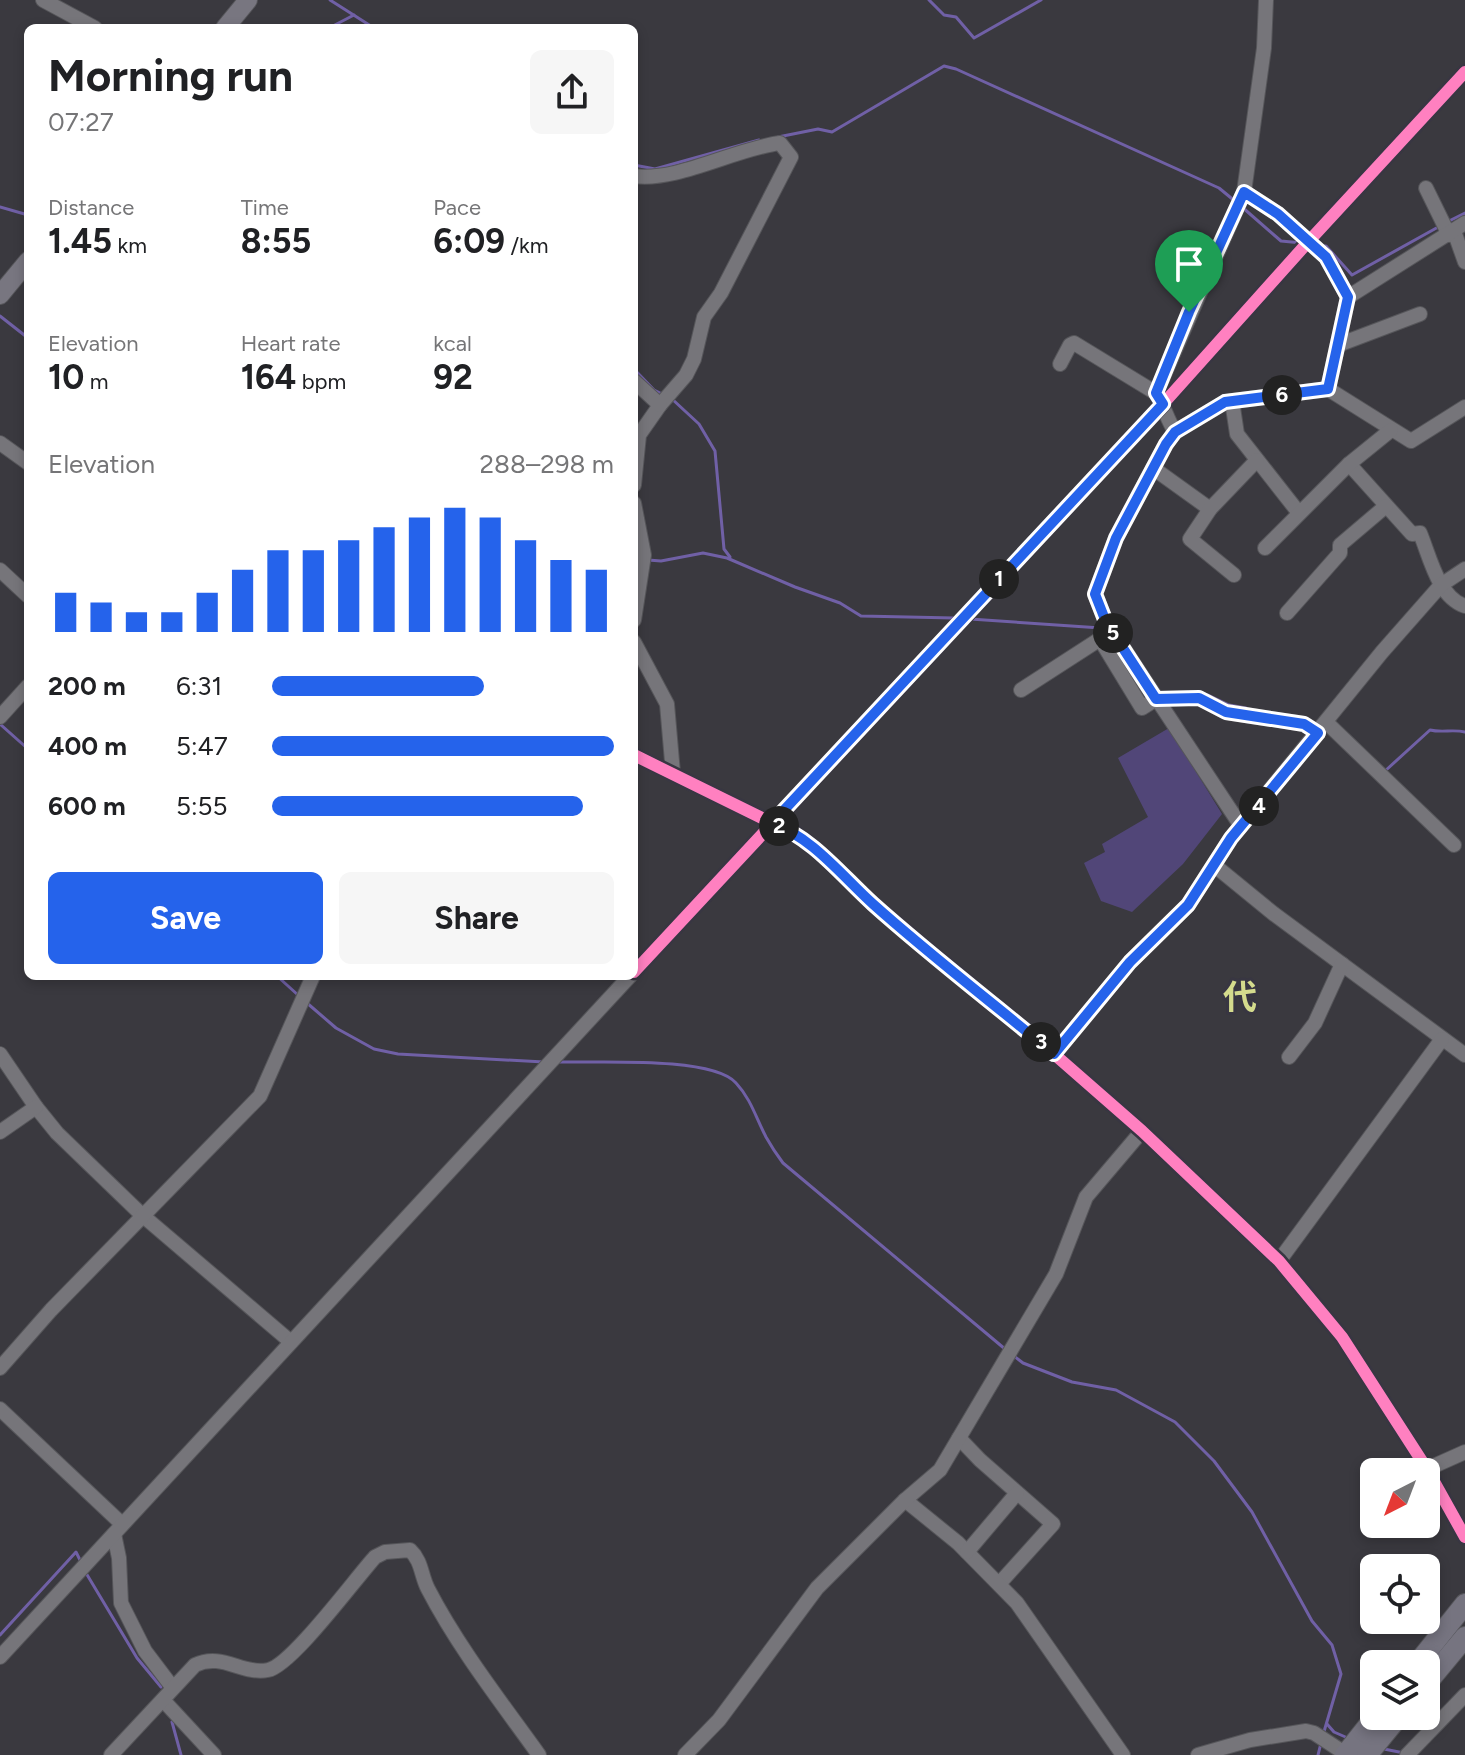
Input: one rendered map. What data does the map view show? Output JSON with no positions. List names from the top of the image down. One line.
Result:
{"districts":["代"],"north":"bottom left","page":{"heading":["Morning run","07:27"],"stats":[["Distance","1.45 km"],["Time","8:55"],["Pace","6:09 /km"],["Elevation","10 m"],["Heart rate","164 bpm"],["kcal","92"]],"pins":["6","1","5","4","2","3"],"chart":["Elevation","288–298 m"],"list":[{"name":"200 m","note":"6:31"},{"name":"400 m","note":"5:47"},{"name":"600 m","note":"5:55"}],"buttons":["Save","Share"]}}
